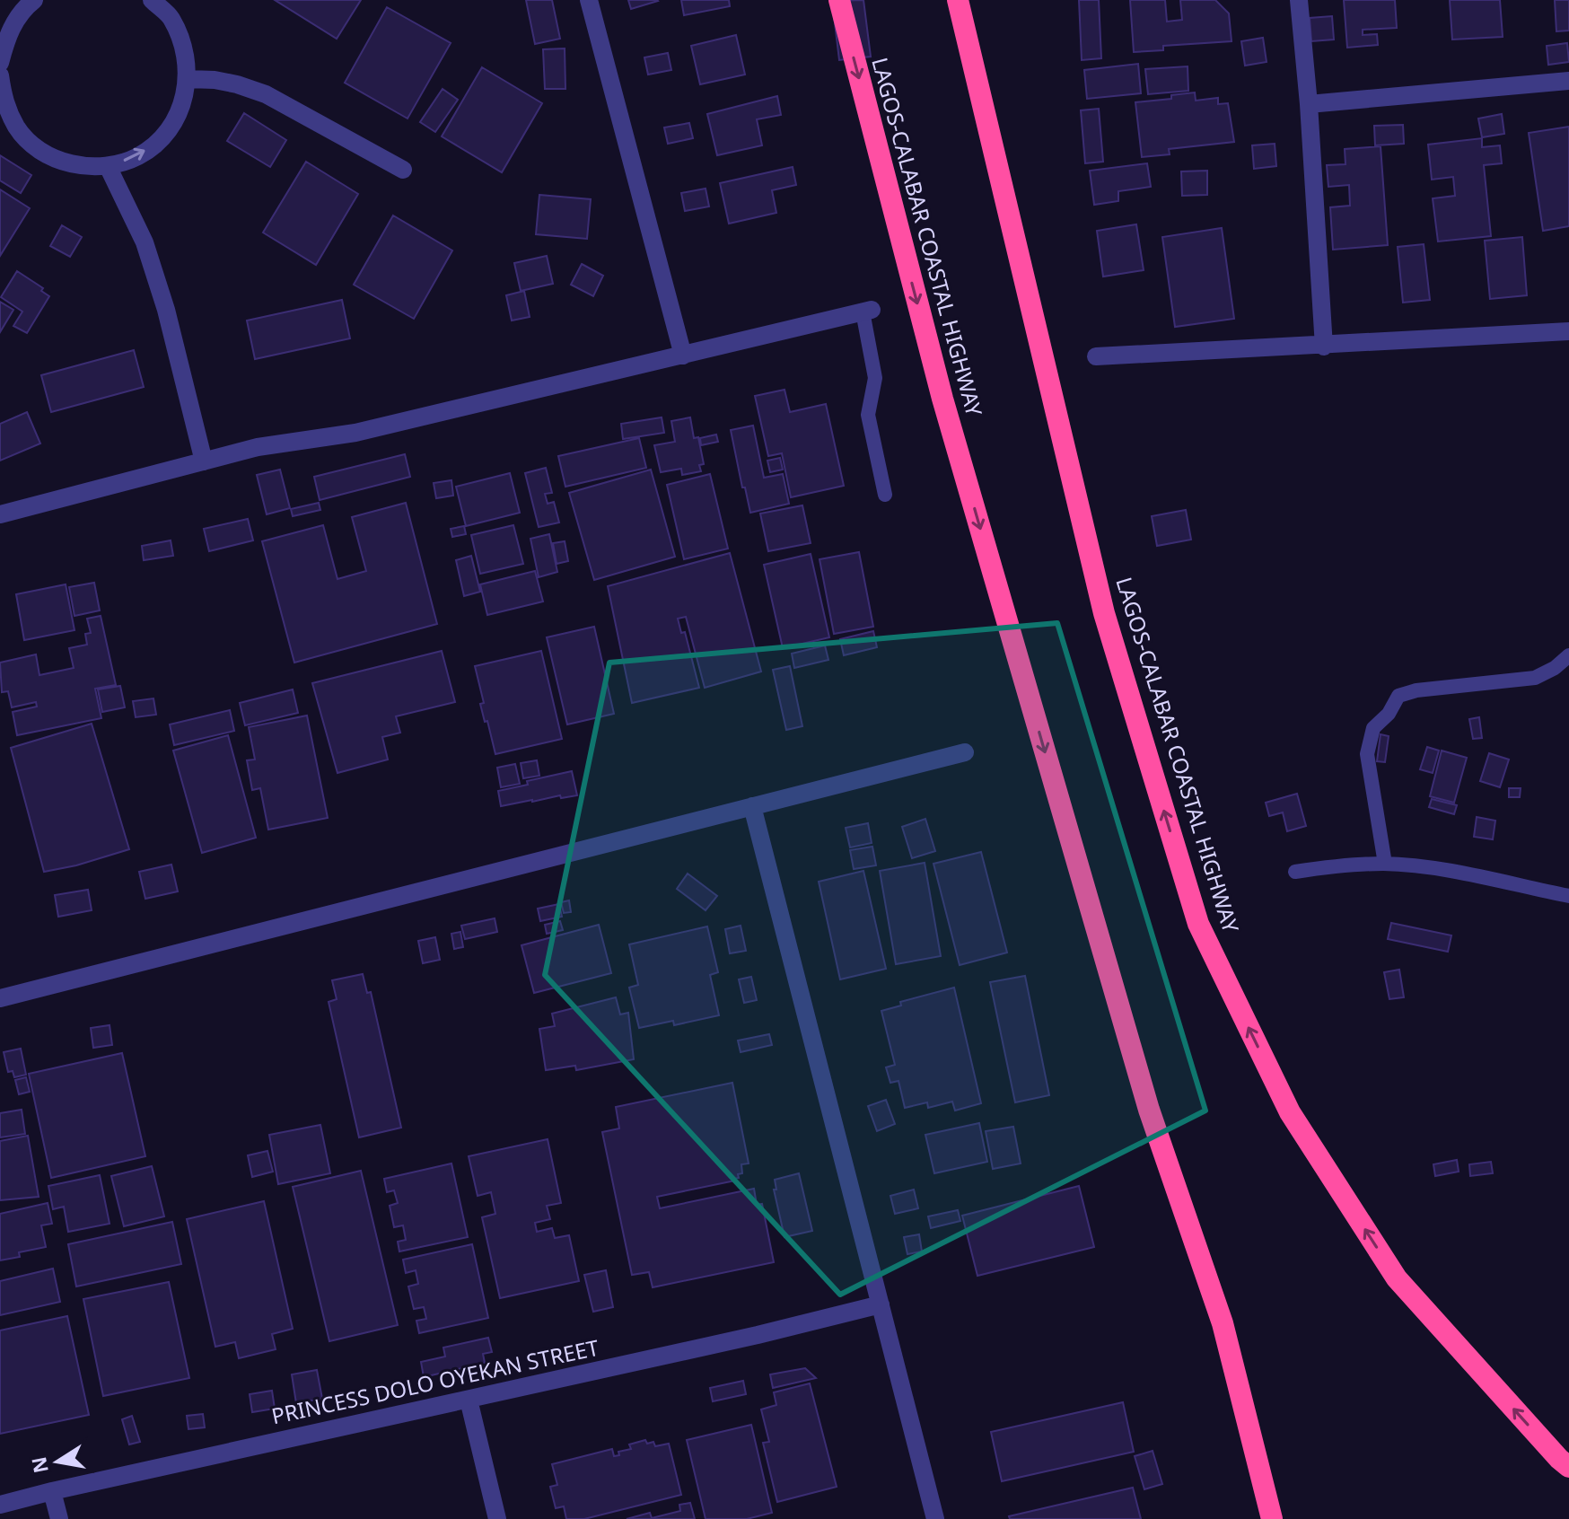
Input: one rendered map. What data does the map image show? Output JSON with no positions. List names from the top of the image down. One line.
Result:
{"streets":{"highway":["LAGOS-CALABAR COASTAL HIGHWAY"],"street":["PRINCESS DOLO OYEKAN STREET"]},"north":"left"}
